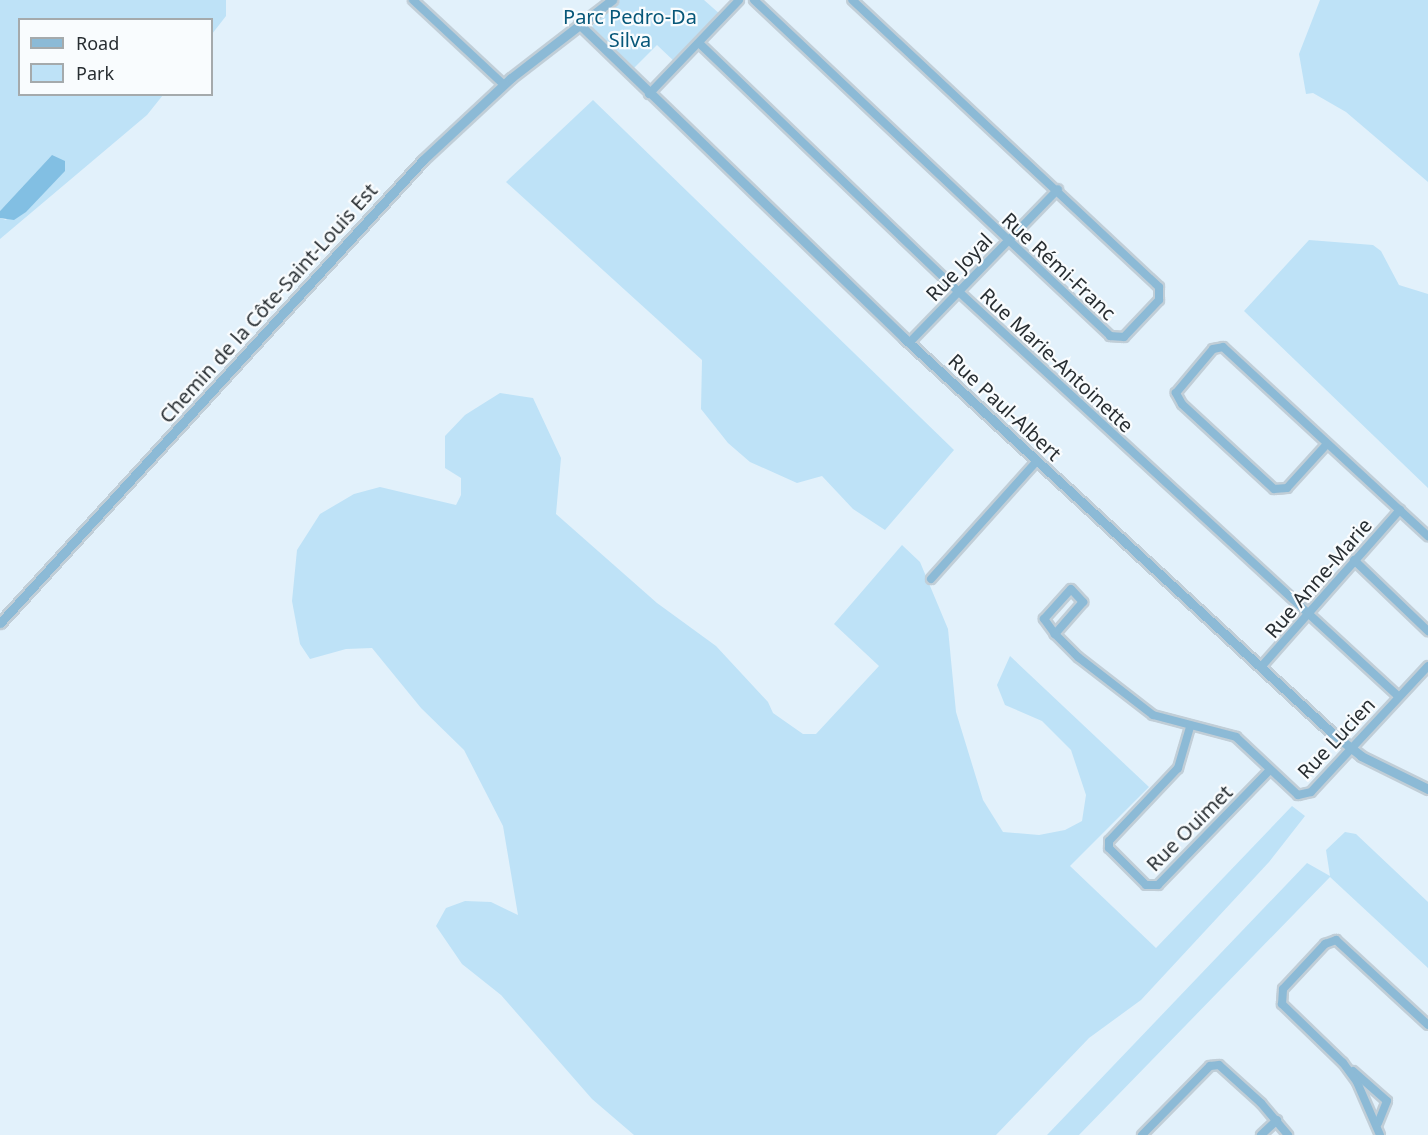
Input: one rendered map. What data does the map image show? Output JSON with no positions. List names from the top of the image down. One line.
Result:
{"streets":{"street":["Rue Rémi-Franc","Rue Joyal","Chemin de la Côte-Saint-Louis Est","Rue Marie-Antoinette","Rue Paul-Albert","Rue Anne-Marie","Rue Lucien","Rue Ouimet"]},"crossings":[["Rue Rémi-Franc","Rue Joyal"],["Rue Joyal","Rue Marie-Antoinette"],["Rue Joyal","Rue Paul-Albert"],["Chemin de la Côte-Saint-Louis Est","Rue Paul-Albert"],["Rue Marie-Antoinette","Rue Anne-Marie"],["Rue Marie-Antoinette","Rue Lucien"],["Rue Paul-Albert","Rue Anne-Marie"],["Rue Paul-Albert","Rue Lucien"],["Rue Lucien","Rue Ouimet"]],"parks":["Parc Pedro-Da Silva"],"legend":["Road","Park"]}
